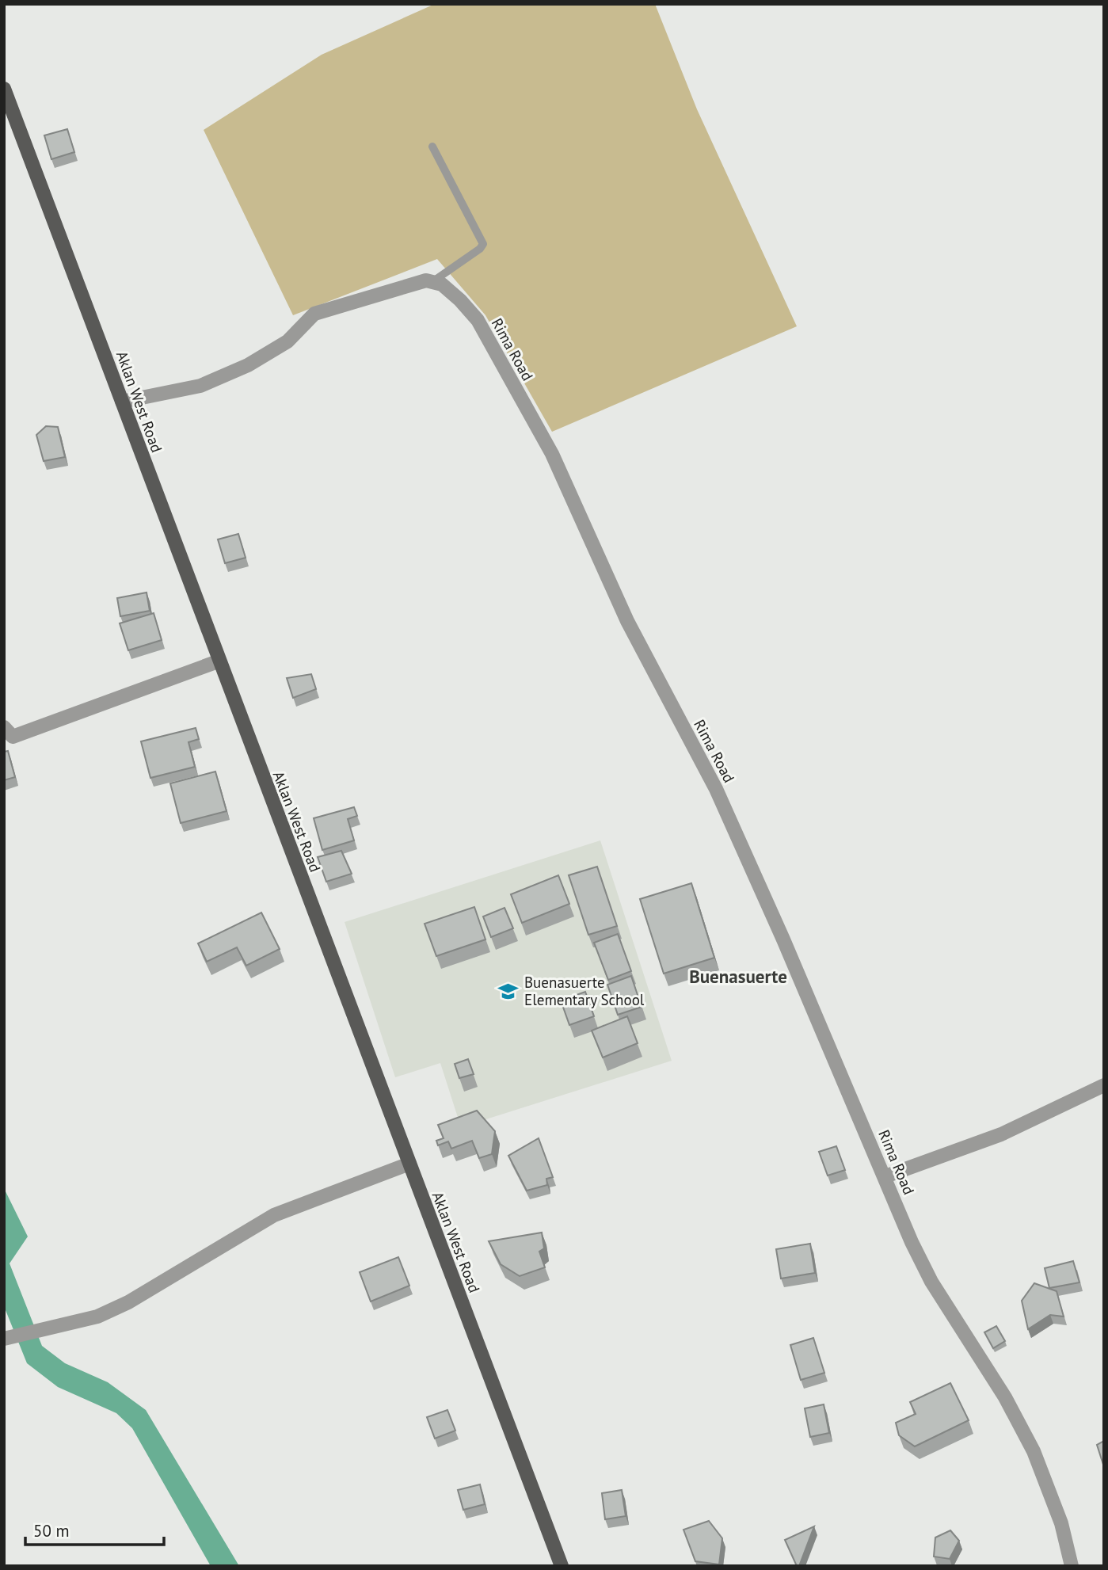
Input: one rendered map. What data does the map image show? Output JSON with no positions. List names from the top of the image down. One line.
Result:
{"streets":{"main road":["Aklan West Road"],"street":["Rima Road"]},"districts":["Buenasuerte"],"places":{"school or university":["Buenasuerte Elementary School"]},"scale_bar":"50 m"}
